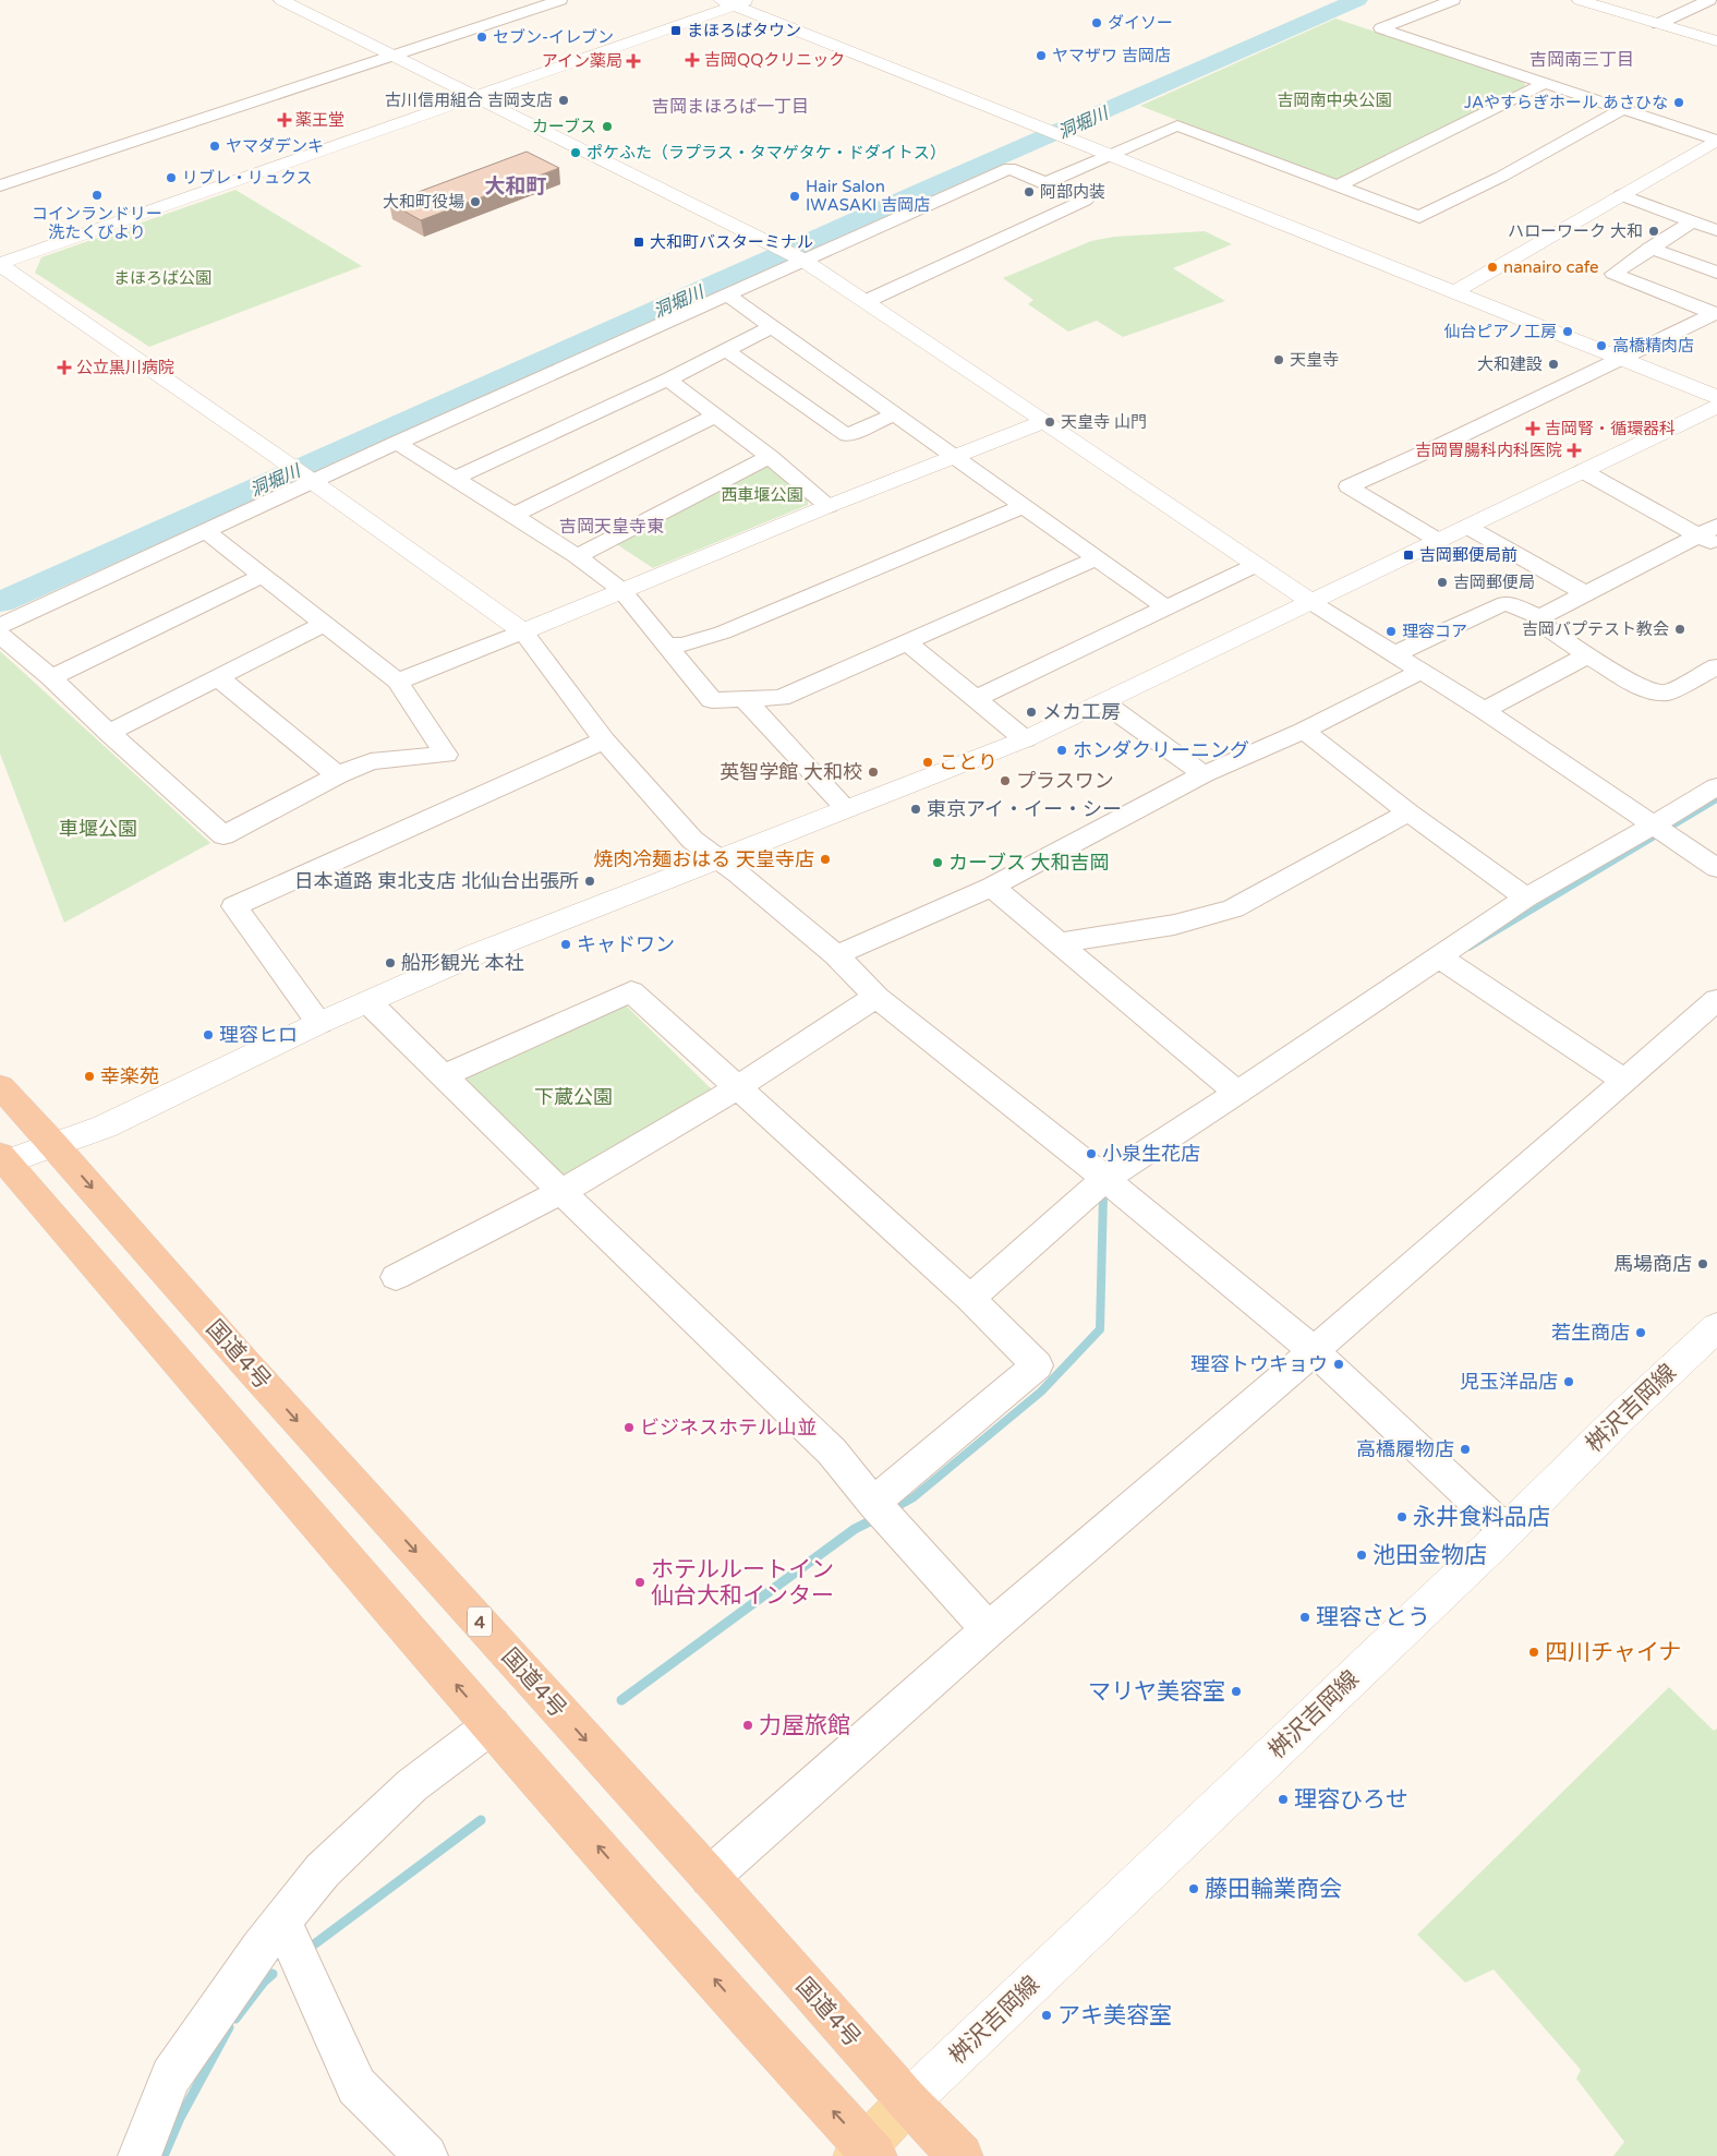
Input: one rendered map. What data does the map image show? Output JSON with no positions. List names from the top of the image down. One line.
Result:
{"streets":{"highway":["国道4号","4"],"street":["桝沢吉岡線"]},"crossings":[["国道4号","桝沢吉岡線"]],"districts":["吉岡南三丁目","吉岡まほろば一丁目","大和町","吉岡天皇寺東"],"water":["洞堀川"],"parks":["吉岡南中央公園","まほろば公園","西車堰公園","車堰公園","下蔵公園"],"places":{"other":["ダイソー","セブン-イレブン","ヤマザワ 吉岡店","古川信用組合 吉岡支店","JAやすらぎホール あさひな","カーブス","ヤマダデンキ","ポケふた（ラプラス・タマゲタケ・ドダイトス）","リブレ・リュクス","阿部内装","コインランドリー 洗たくびより","Hair Salon IWASAKI 吉岡店","大和町役場","ハローワーク 大和","nanairo cafe","仙台ピアノ工房","高橋精肉店","天皇寺","大和建設","天皇寺 山門","吉岡郵便局","吉岡バプテスト教会","理容コア","メカ工房","ホンダクリーニング","ことり","英智学館 大和校","プラスワン","東京アイ・イー・シー","焼肉冷麺おはる 天皇寺店","カーブス 大和吉岡","日本道路 東北支店 北仙台出張所","キャドワン","船形観光 本社","理容ヒロ","幸楽苑","小泉生花店","馬場商店","若生商店","理容トウキョウ","児玉洋品店","ビジネスホテル山並","高橋履物店","永井食料品店","池田金物店","ホテルルートイン 仙台大和インター","理容さとう","四川チャイナ","マリヤ美容室","力屋旅館","理容ひろせ","藤田輪業商会","アキ美容室"],"transit":["まほろばタウン","大和町バスターミナル","吉岡郵便局前"],"health":["吉岡QQクリニック","アイン薬局","薬王堂","公立黒川病院","吉岡腎・循環器科","吉岡胃腸科内科医院"]}}
